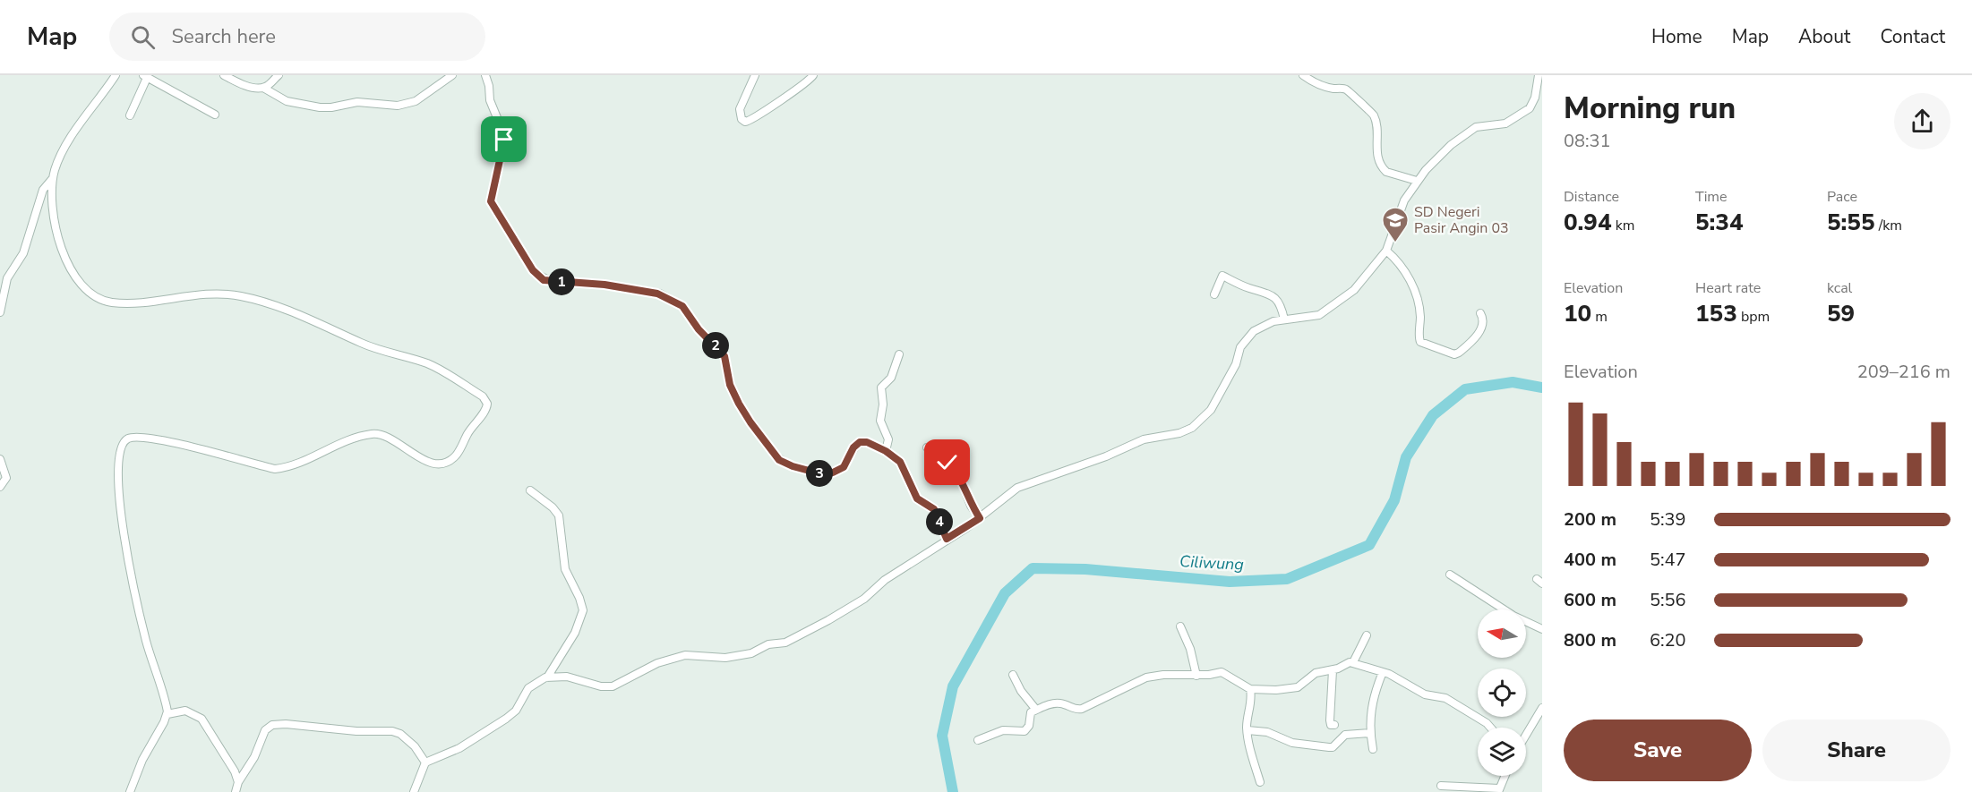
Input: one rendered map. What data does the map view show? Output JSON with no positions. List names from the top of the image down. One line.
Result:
{"water":["Ciliwung"],"places":{"school or university":["SD Negeri Pasir Angin 03"]},"north":"left","page":{"header":"Map","search":"Search here","nav":["Home","Map","About","Contact"],"heading":["Morning run","08:31"],"stats":[["Distance","0.94 km"],["Time","5:34"],["Pace","5:55 /km"],["Elevation","10 m"],["Heart rate","153 bpm"],["kcal","59"]],"pins":["1","2","3","4"],"chart":["Elevation","209–216 m"],"list":[{"name":"200 m","note":"5:39"},{"name":"400 m","note":"5:47"},{"name":"600 m","note":"5:56"},{"name":"800 m","note":"6:20"}],"buttons":["Save","Share"]}}
